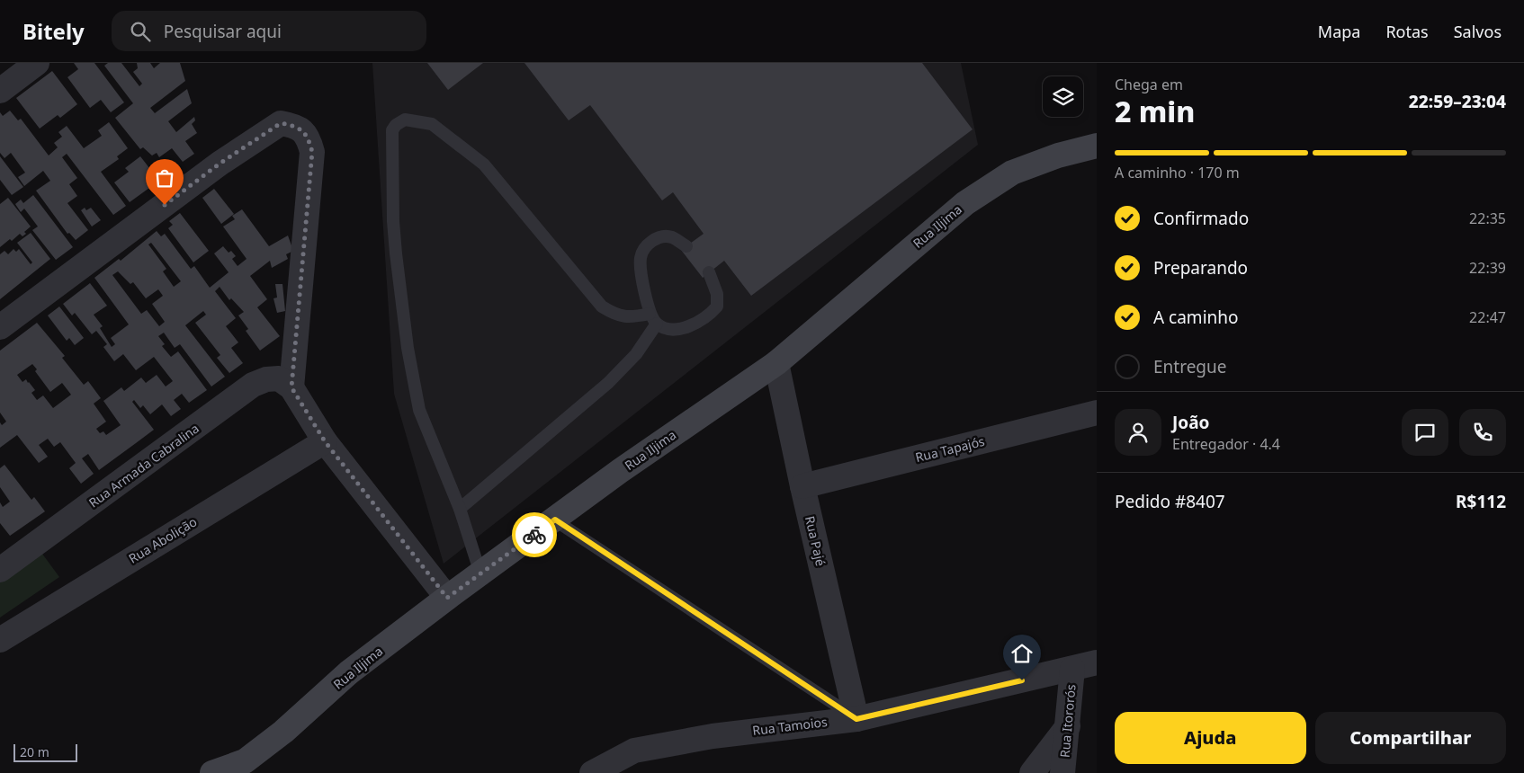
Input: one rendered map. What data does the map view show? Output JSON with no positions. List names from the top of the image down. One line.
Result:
{"streets":{"main road":["Rua Iljima"],"street":["Rua Tapajós","Rua Armada Cabralina","Rua Abolição","Rua Pajé","Rua Itororós","Rua Tamoios"]},"crossings":[["Rua Iljima","Rua Pajé"],["Rua Tapajós","Rua Pajé"],["Rua Pajé","Rua Tamoios"],["Rua Itororós","Rua Tamoios"]],"scale_bar":"20 m","page":{"header":"Bitely","search":"Pesquisar aqui","nav":["Mapa","Rotas","Salvos"],"heading":["2 min","Chega em","22:59–23:04"],"panel":["João","Entregador · 4.4","Pedido #8407","R$112"],"bar":"A caminho · 170 m","list":[["Confirmado","22:35"],["Preparando","22:39"],["A caminho","22:47"],"Entregue"],"buttons":["Ajuda","Compartilhar"],"scale":"20 m"}}
